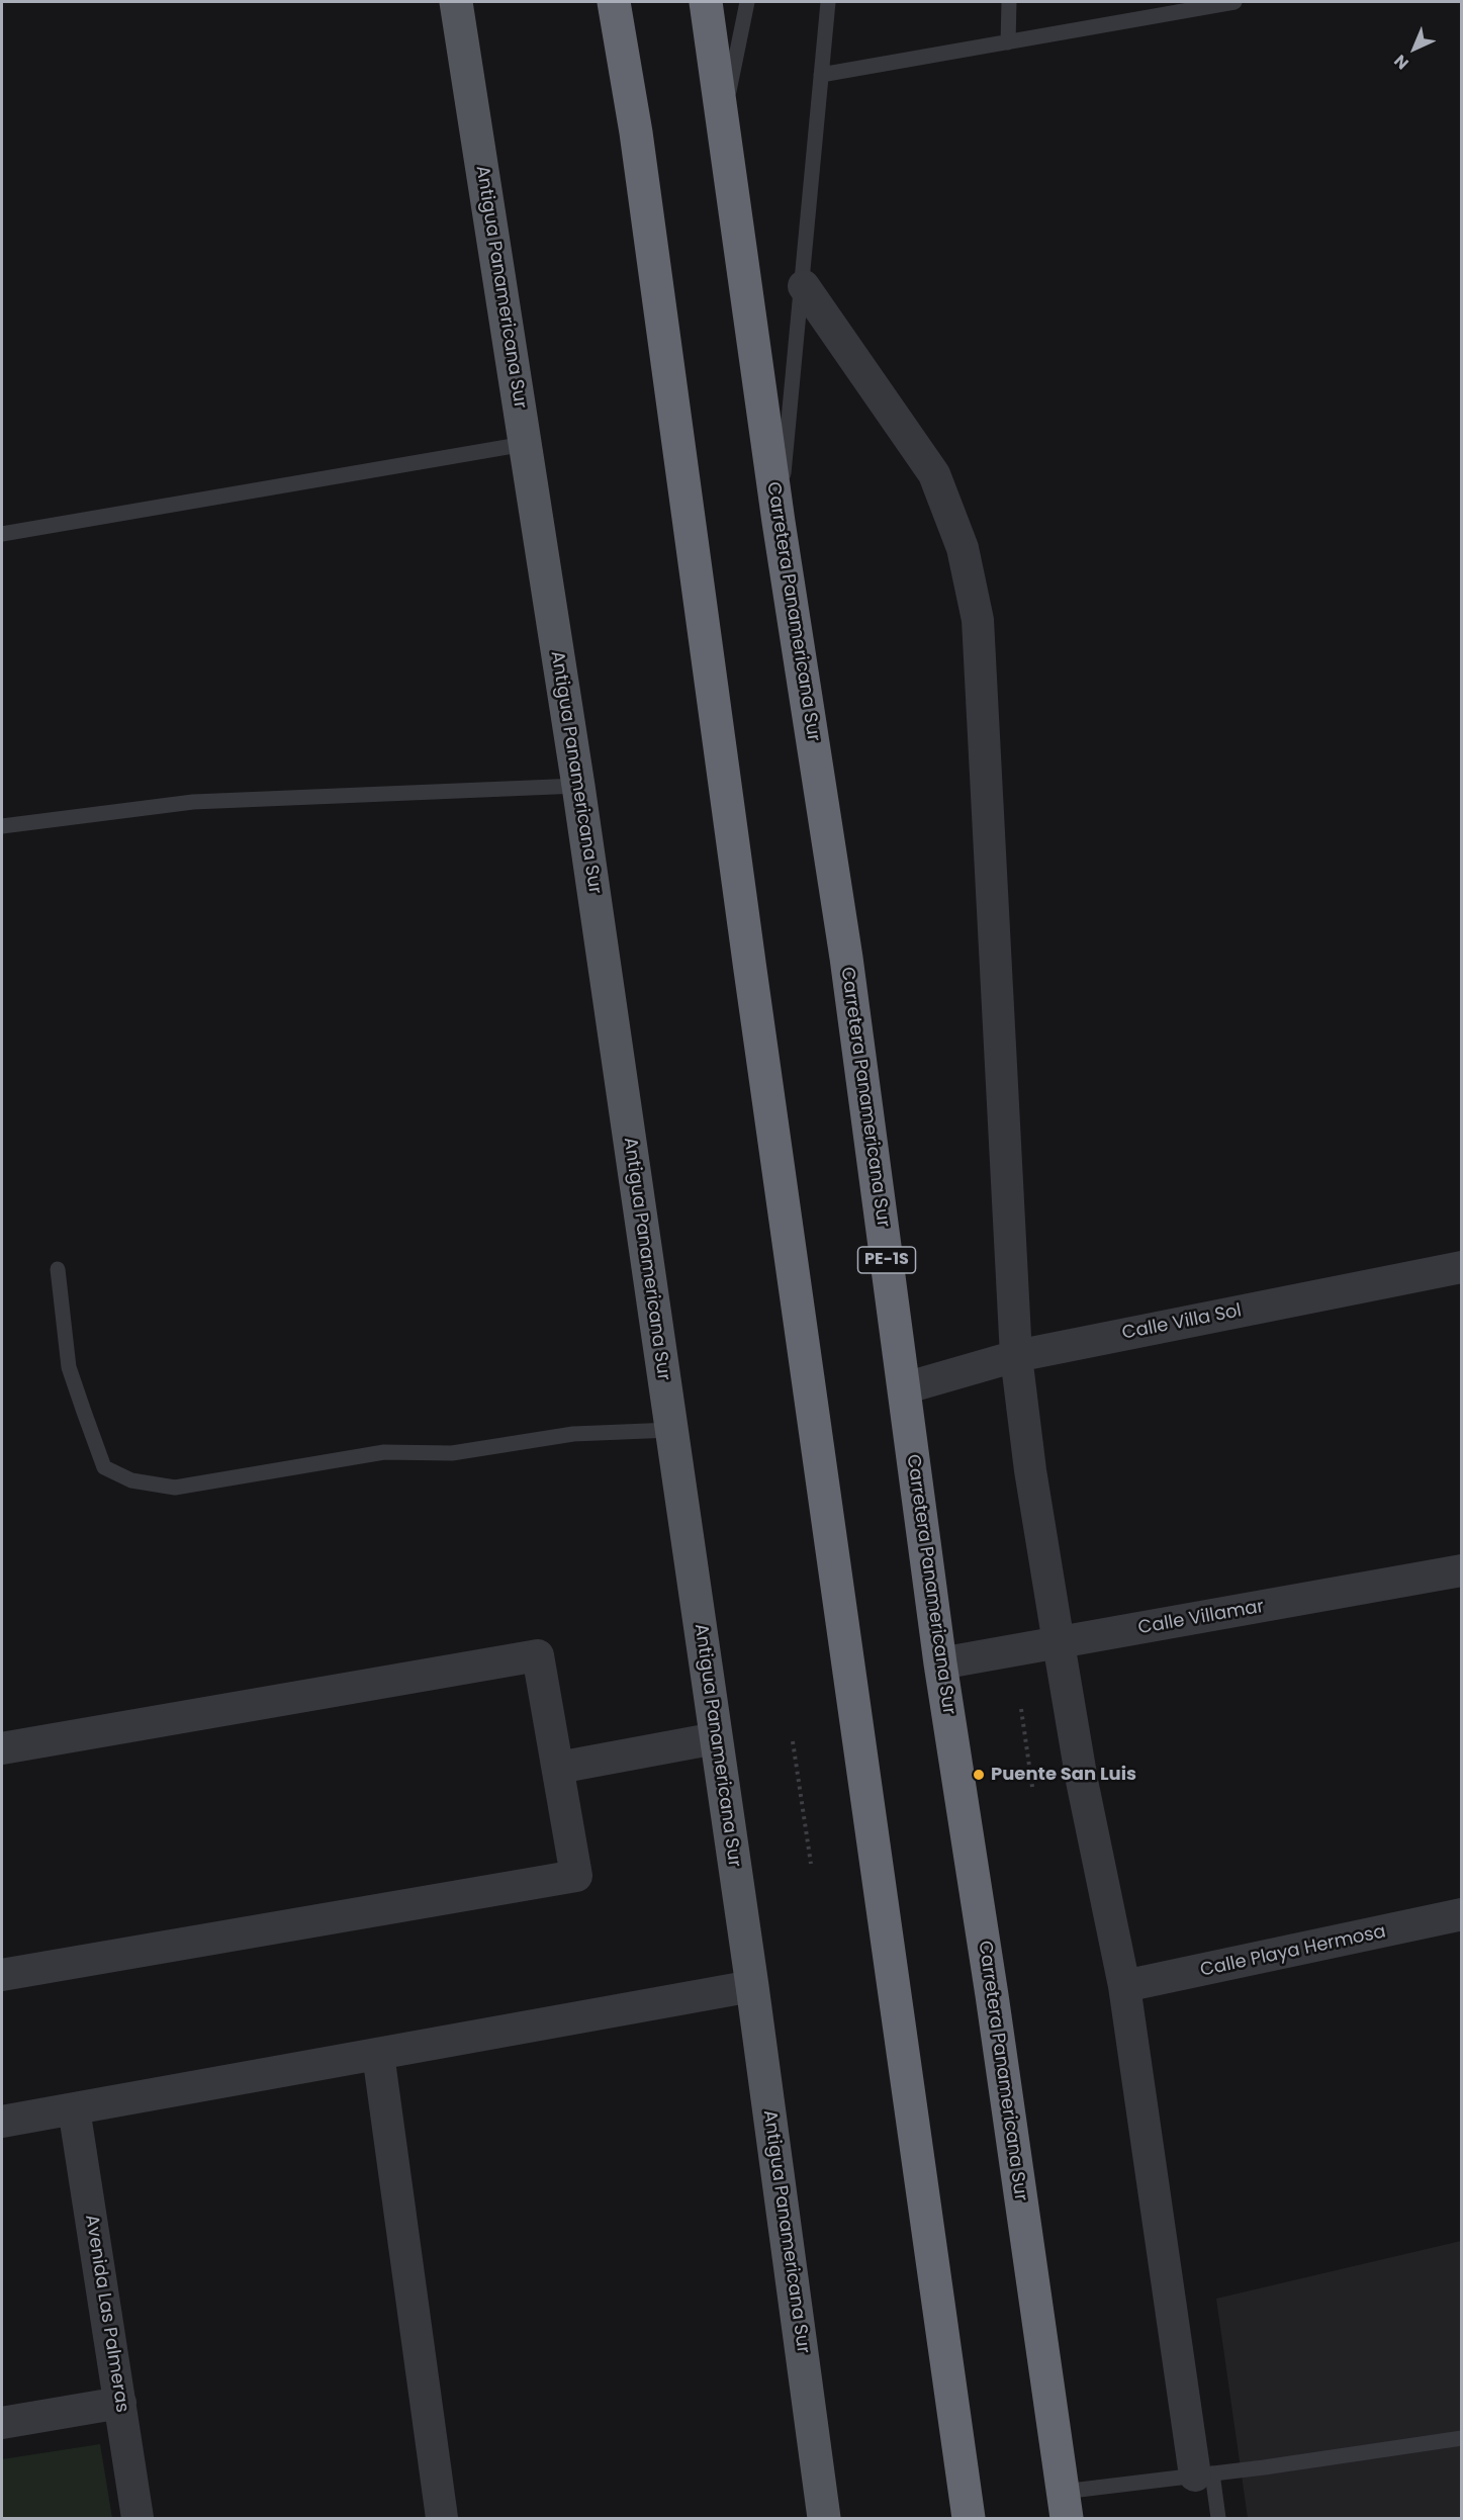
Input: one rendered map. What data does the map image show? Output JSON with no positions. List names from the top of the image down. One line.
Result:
{"streets":{"highway":["Carretera Panamericana Sur","PE-1S"],"main road":["Antigua Panamericana Sur"],"street":["Calle Villa Sol","Calle Villamar","Calle Playa Hermosa","Avenida Las Palmeras"]},"crossings":[["Carretera Panamericana Sur","Calle Villa Sol"],["Carretera Panamericana Sur","Calle Villamar"]],"places":["Puente San Luis"],"north":"bottom left"}
